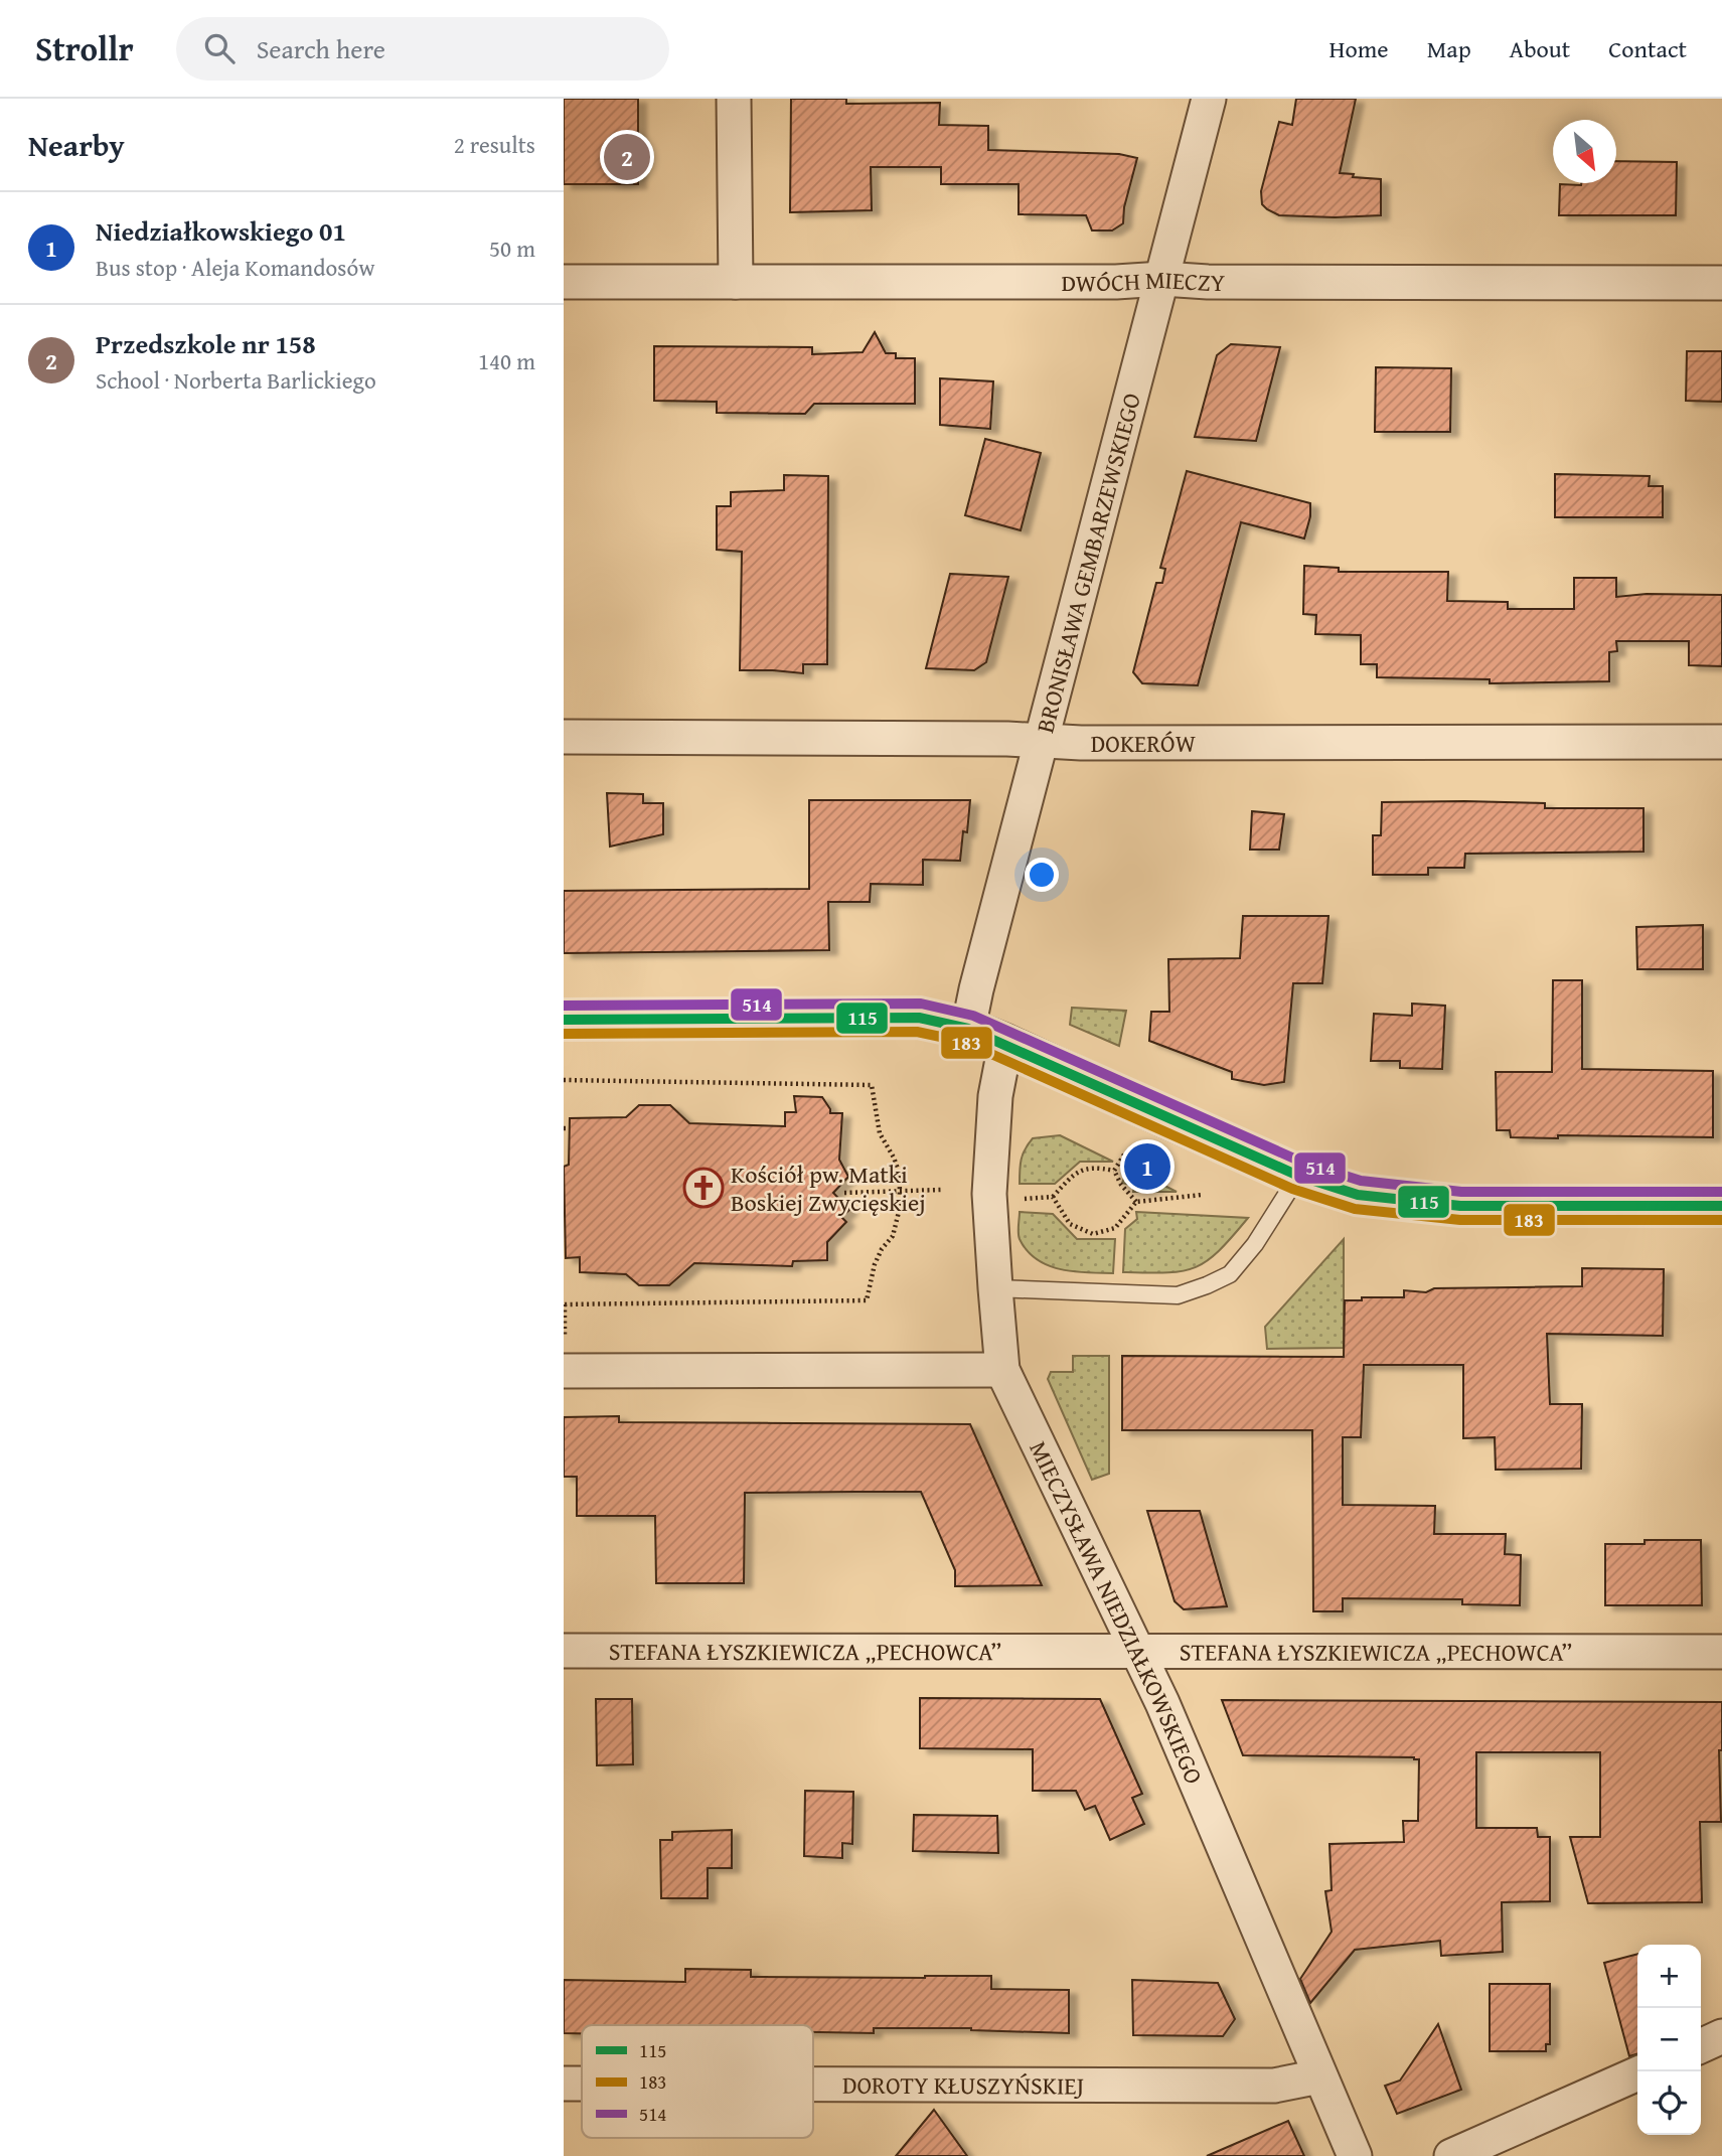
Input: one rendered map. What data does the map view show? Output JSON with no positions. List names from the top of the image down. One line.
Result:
{"streets":{"street":["DWÓCH MIECZY","BRONISŁAWA GEMBARZEWSKIEGO","DOKERÓW","MIECZYSŁAWA NIEDZIAŁKOWSKIEGO","STEFANA ŁYSZKIEWICZA „PECHOWCA”","DOROTY KŁUSZYŃSKIEJ"]},"crossings":[["DWÓCH MIECZY","BRONISŁAWA GEMBARZEWSKIEGO"],["BRONISŁAWA GEMBARZEWSKIEGO","DOKERÓW"],["MIECZYSŁAWA NIEDZIAŁKOWSKIEGO","STEFANA ŁYSZKIEWICZA „PECHOWCA”"],["MIECZYSŁAWA NIEDZIAŁKOWSKIEGO","DOROTY KŁUSZYŃSKIEJ"]],"places":{"church":["Kościół pw. Matki Boskiej Zwycięskiej"]},"lines":["transit line 514","transit line 115","transit line 183"],"legend":["115","183","514"],"north":"bottom right","page":{"header":"Strollr","search":"Search here","nav":["Home","Map","About","Contact"],"heading":["Nearby","2 results"],"pins":["2","1"],"list":[{"mark":"1","name":"Niedziałkowskiego 01","note":"Bus stop · Aleja Komandosów","value":"50 m"},{"mark":"2","name":"Przedszkole nr 158","note":"School · Norberta Barlickiego","value":"140 m"}],"map_buttons":["+","−"]}}
